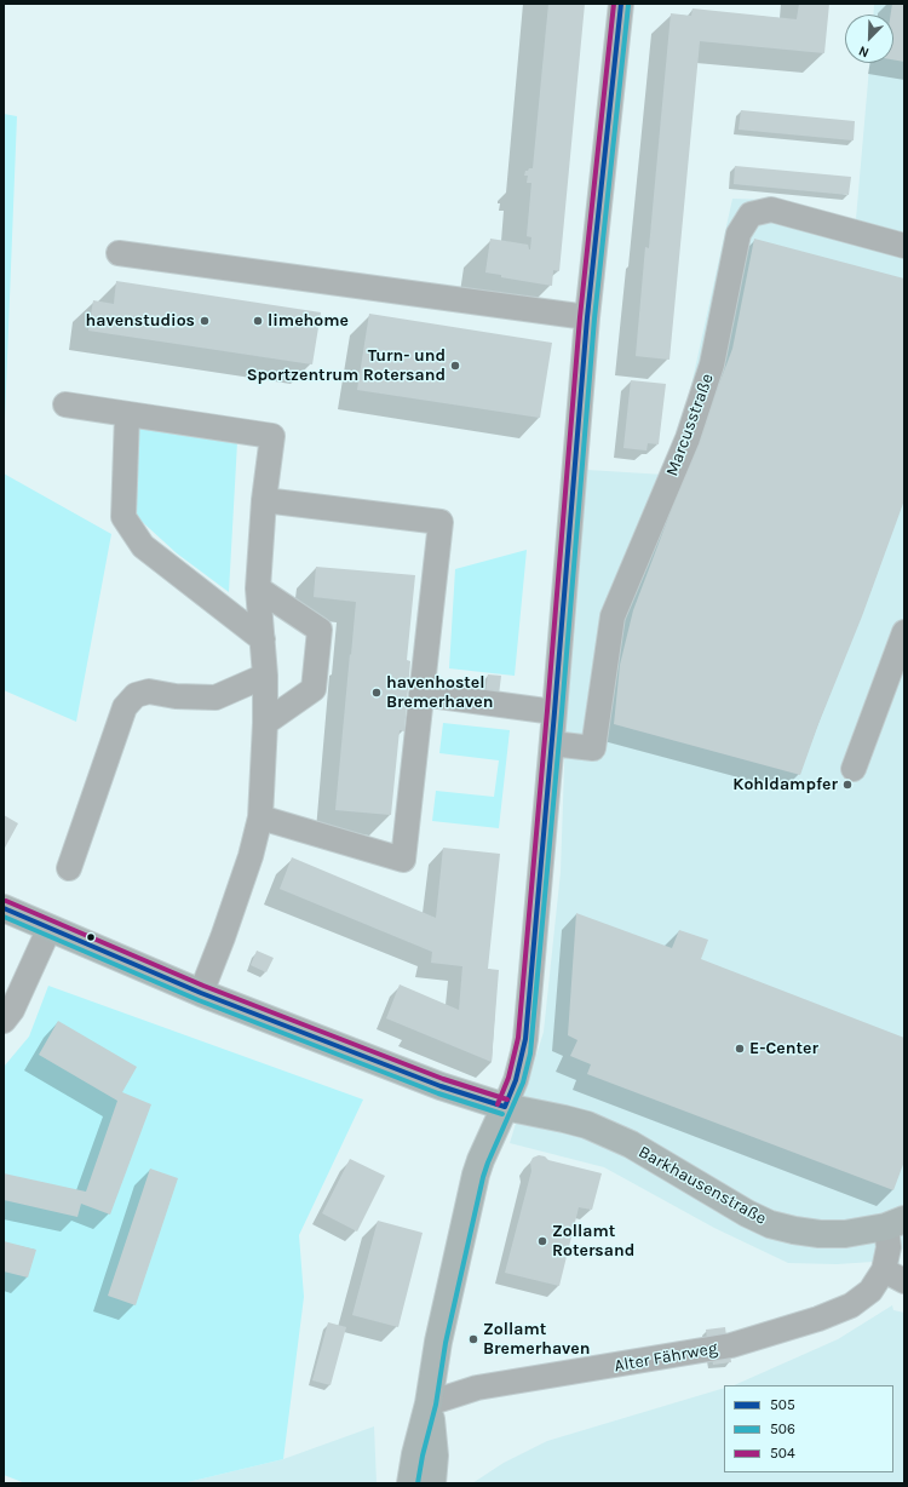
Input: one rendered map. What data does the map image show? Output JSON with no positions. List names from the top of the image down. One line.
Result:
{"streets":{"main road":["Barkhausenstraße"],"street":["Marcusstraße","Alter Fährweg"]},"crossings":[["Barkhausenstraße","Alter Fährweg"]],"places":["havenstudios","limehome","Turn- und Sportzentrum Rotersand","havenhostel Bremerhaven","Kohldampfer","E-Center","Zollamt Rotersand","Zollamt Bremerhaven"],"lines":["transit line 505","transit line 504","transit line 506"],"legend":["505","506","504"],"north":"bottom left"}
